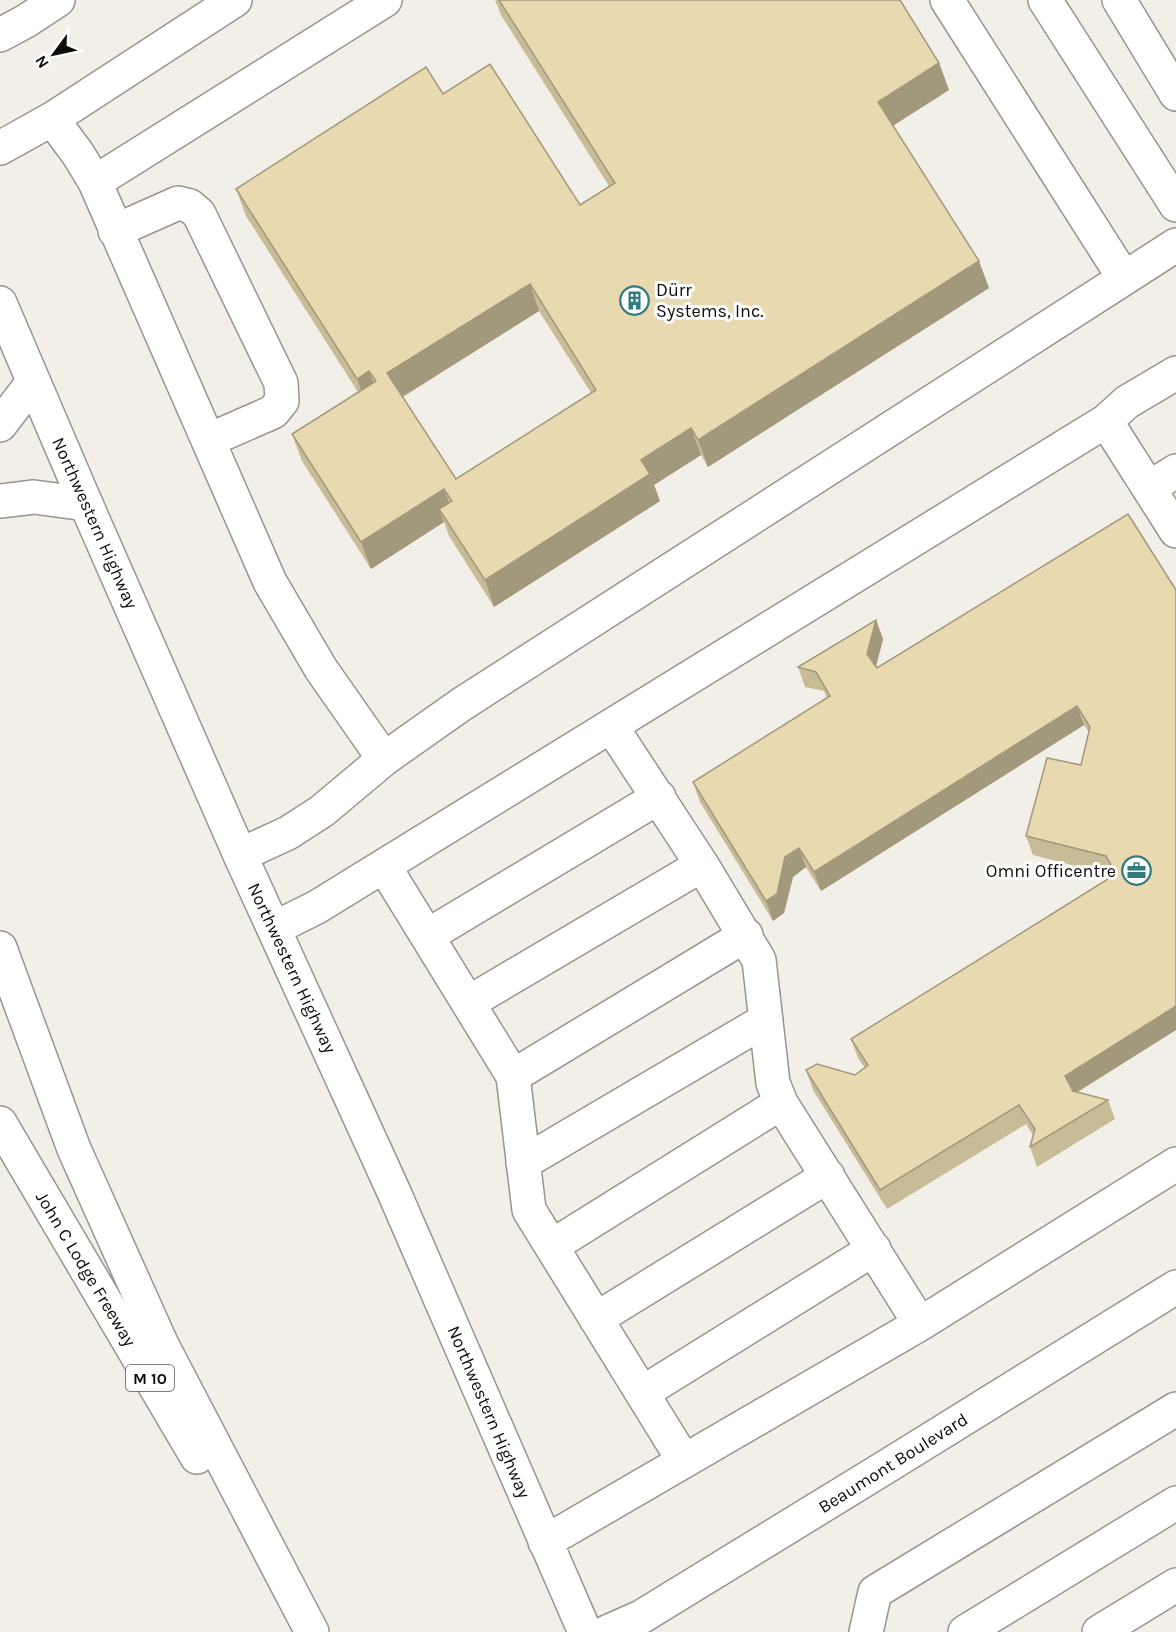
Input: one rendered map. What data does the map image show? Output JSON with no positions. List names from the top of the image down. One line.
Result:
{"streets":{"main road":["Northwestern Highway","John C Lodge Freeway","M 10","Beaumont Boulevard"]},"places":{"building":["Dürr Systems, Inc."],"office":["Omni Officentre"]},"north":"bottom left"}
